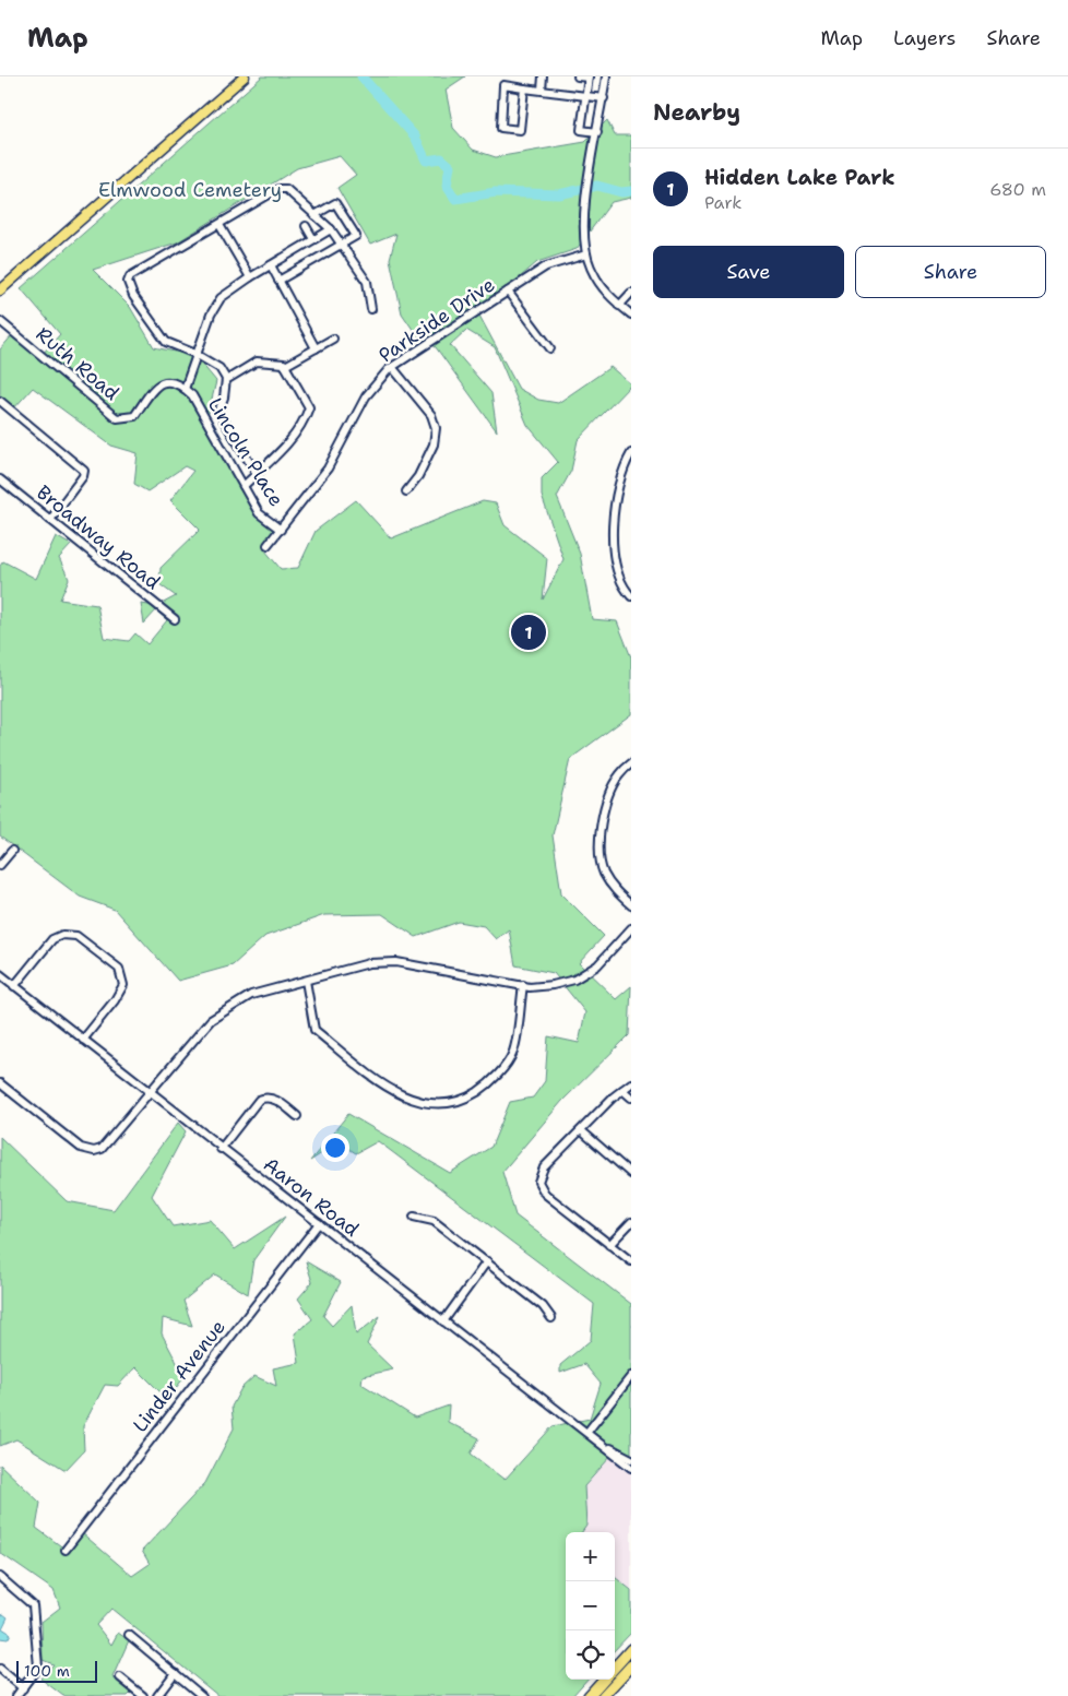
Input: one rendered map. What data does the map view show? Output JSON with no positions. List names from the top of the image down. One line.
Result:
{"streets":{"street":["Parkside Drive","Ruth Road","Lincoln Place","Broadway Road","Aaron Road","Linder Avenue"]},"crossings":[["Parkside Drive","Lincoln Place"],["Ruth Road","Lincoln Place"],["Aaron Road","Linder Avenue"]],"parks":["Elmwood Cemetery"],"scale_bar":"100 m","page":{"header":"Map","nav":["Map","Layers","Share"],"heading":"Nearby","list":[{"mark":"1","name":"Hidden Lake Park","note":"Park","value":"680 m"}],"buttons":["Save","Share"],"pins":"1","map_buttons":["+","−"],"scale":"100 m"}}
